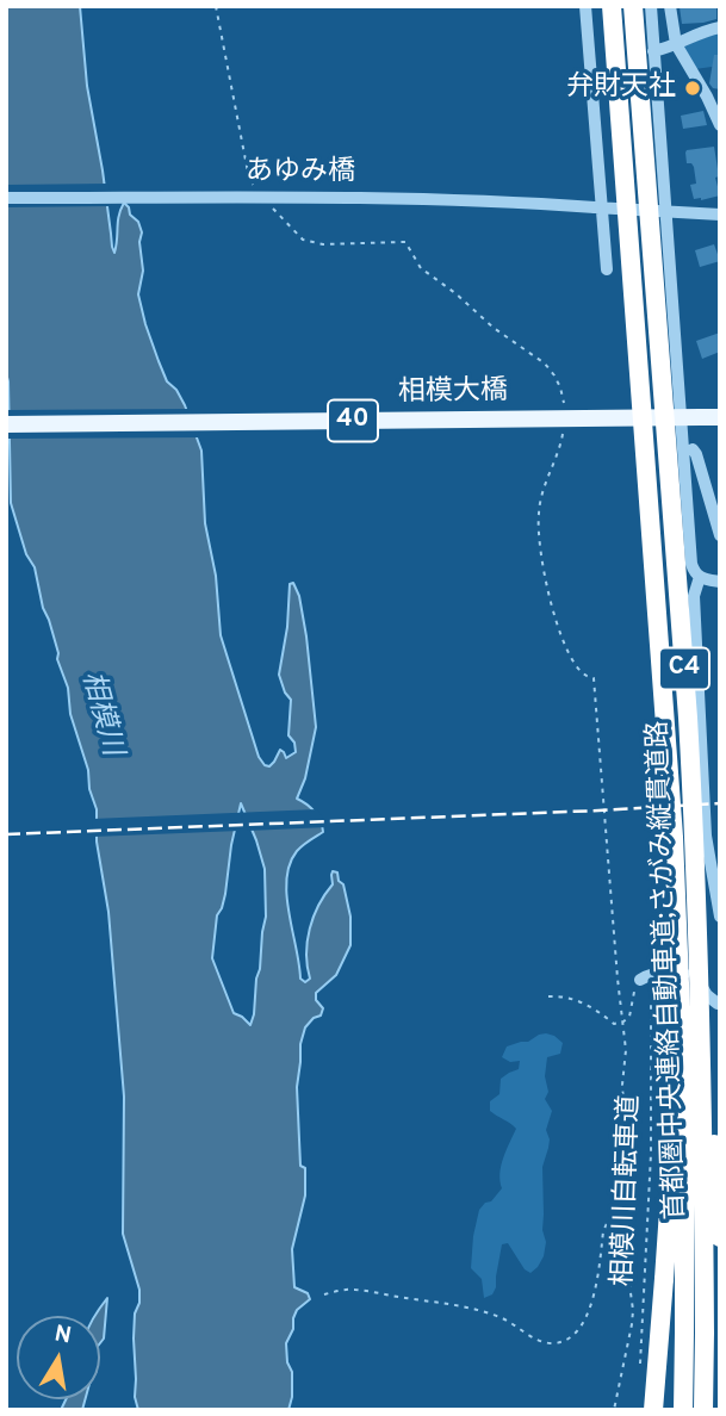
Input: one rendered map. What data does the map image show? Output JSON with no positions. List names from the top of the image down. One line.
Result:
{"streets":{"highway":["C4","首都圏中央連絡自動車道;さがみ縦貫道路"],"main road":["相模大橋","40"],"street":["あゆみ橋"],"path":["相模川自転車道"]},"crossings":[["C4","首都圏中央連絡自動車道;さがみ縦貫道路"]],"water":["相模川"],"places":["弁財天社"],"north":"top"}
